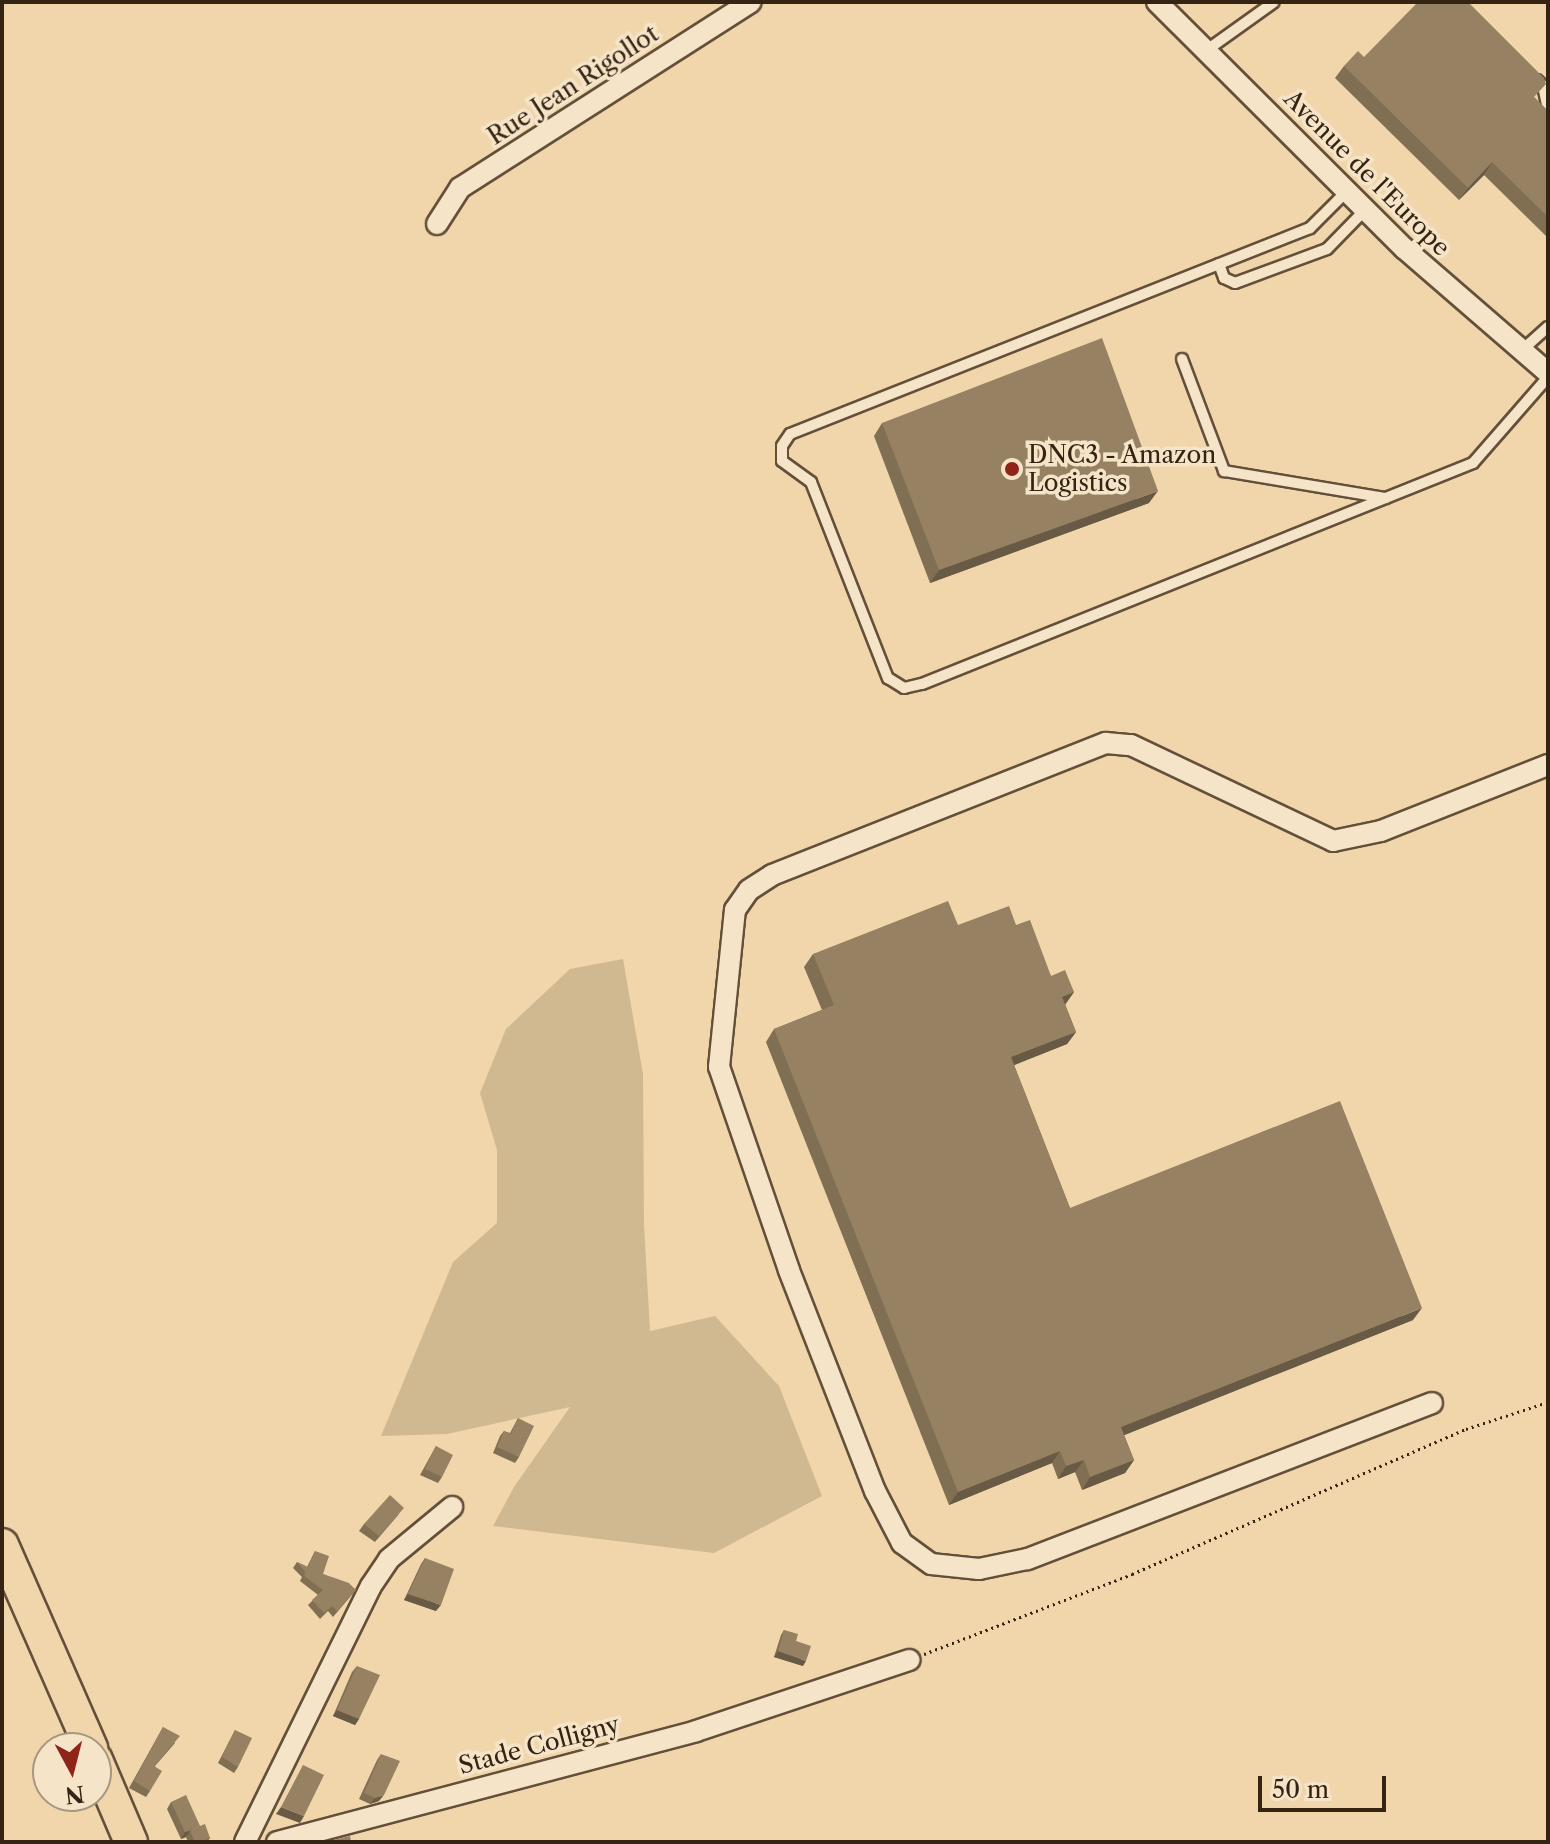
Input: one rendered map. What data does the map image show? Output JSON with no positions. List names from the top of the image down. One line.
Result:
{"streets":{"street":["Rue Jean Rigollot","Avenue de l'Europe","Stade Colligny"]},"places":["DNC3 - Amazon Logistics"],"scale_bar":"50 m","north":"bottom"}
